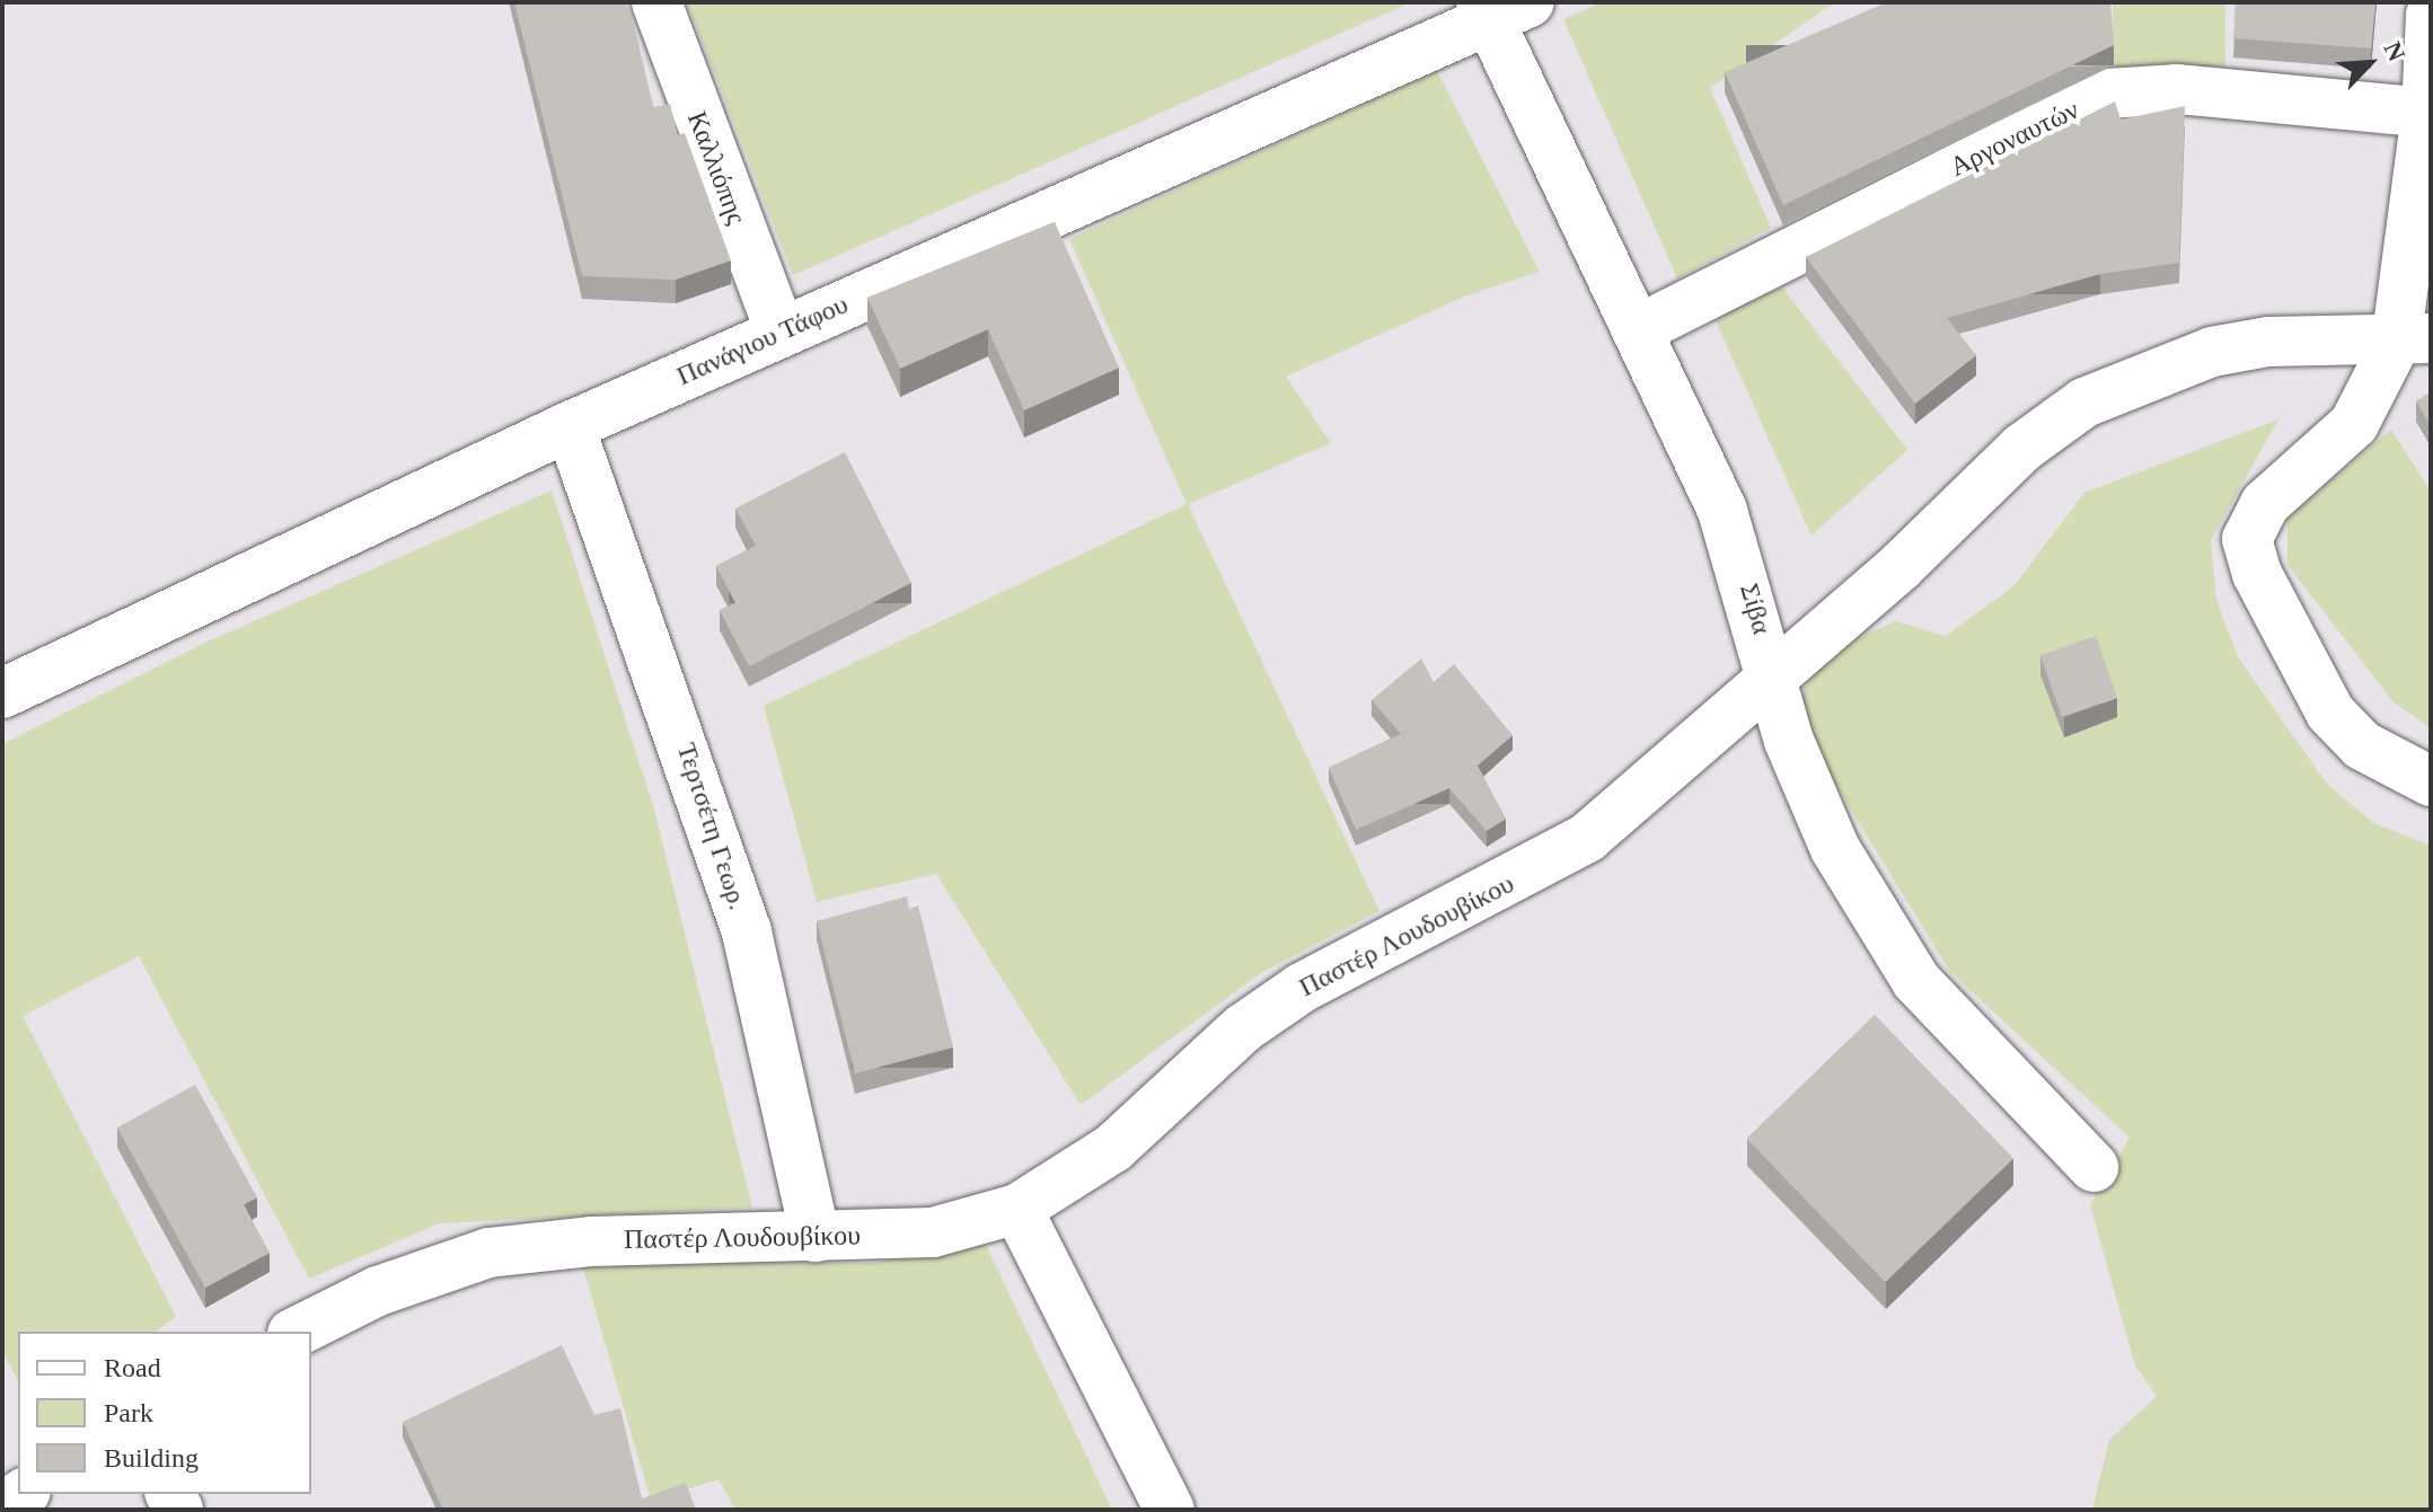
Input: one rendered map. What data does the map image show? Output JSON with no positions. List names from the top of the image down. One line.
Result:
{"streets":{"street":["Αργοναυτών","Καλλιόπης","Πανάγιου Τάφου","Σίβα","Τερτσέτη Γεωρ.","Παστέρ Λουδουβίκου"]},"crossings":[["Αργοναυτών","Σίβα"],["Καλλιόπης","Πανάγιου Τάφου"],["Πανάγιου Τάφου","Σίβα"],["Πανάγιου Τάφου","Τερτσέτη Γεωρ."],["Σίβα","Παστέρ Λουδουβίκου"],["Τερτσέτη Γεωρ.","Παστέρ Λουδουβίκου"]],"legend":["Road","Park","Building"],"north":"top right"}
